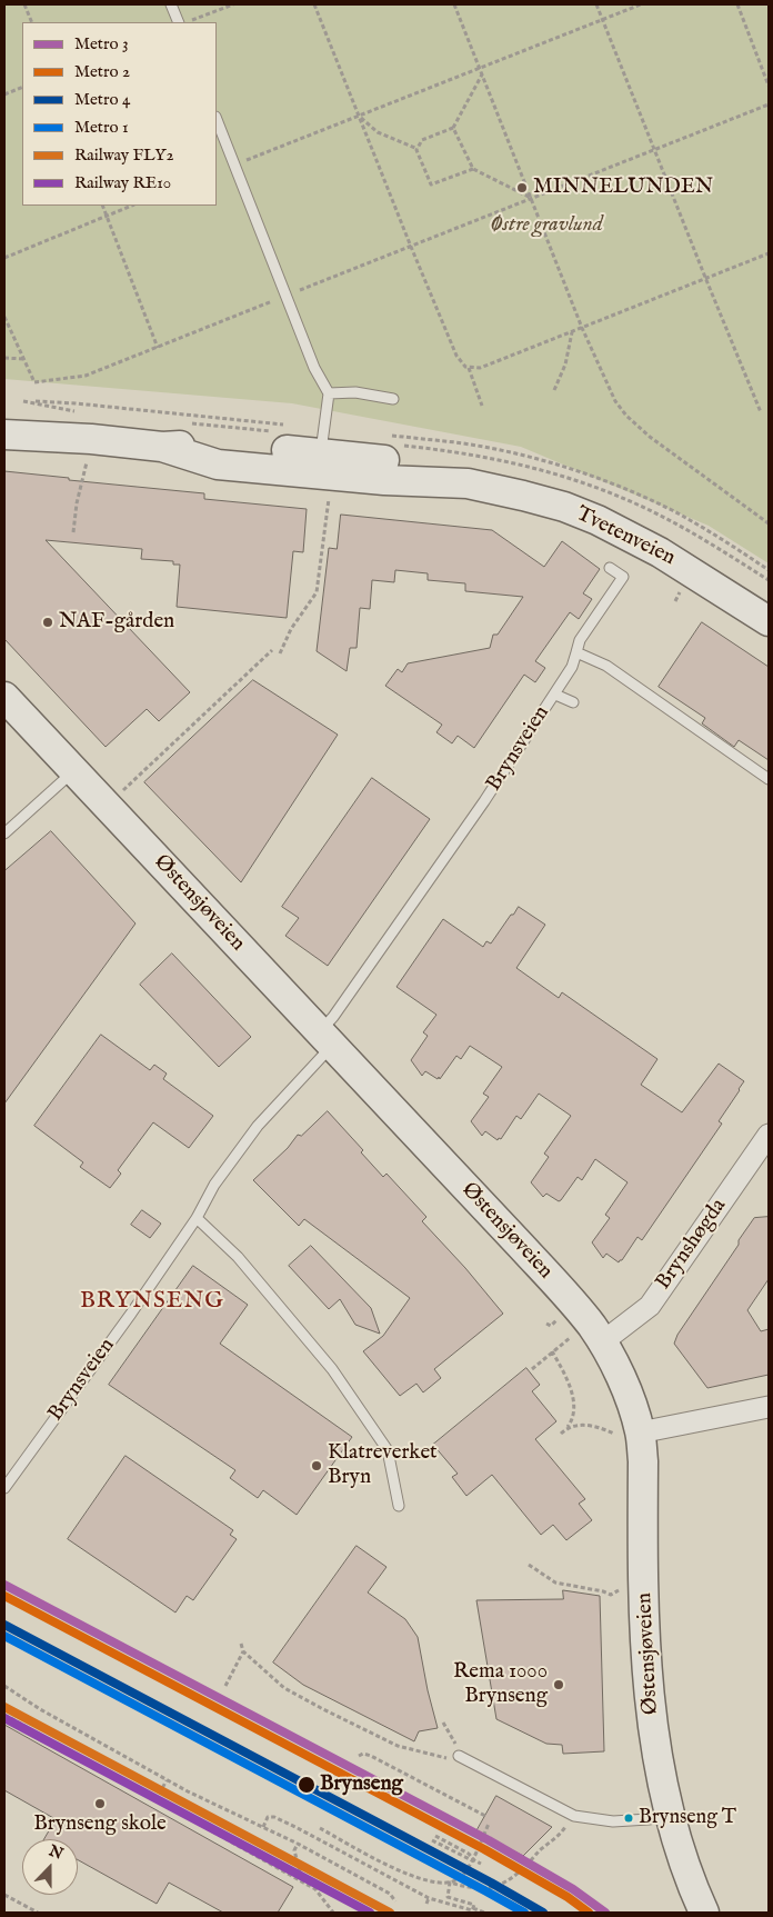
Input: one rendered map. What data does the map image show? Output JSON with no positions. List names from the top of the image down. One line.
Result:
{"streets":{"main road":["Tvetenveien","Østensjøveien"],"street":["Brynshøgda"],"lane":["Brynsveien"]},"crossings":[["Brynsveien","Østensjøveien"],["Østensjøveien","Brynshøgda"]],"districts":["BRYNSENG"],"parks":["Østre gravlund"],"places":["MINNELUNDEN","NAF-gården","Klatreverket Bryn","Rema 1000 Brynseng","Brynseng","Brynseng skole","Brynseng T"],"lines":["metro line 3","metro line 2","metro line 4","metro line 1","rail line FLY2","rail line RE10"],"legend":["Metro 3","Metro 2","Metro 4","Metro 1","Railway FLY2","Railway RE10"],"north":"top"}
